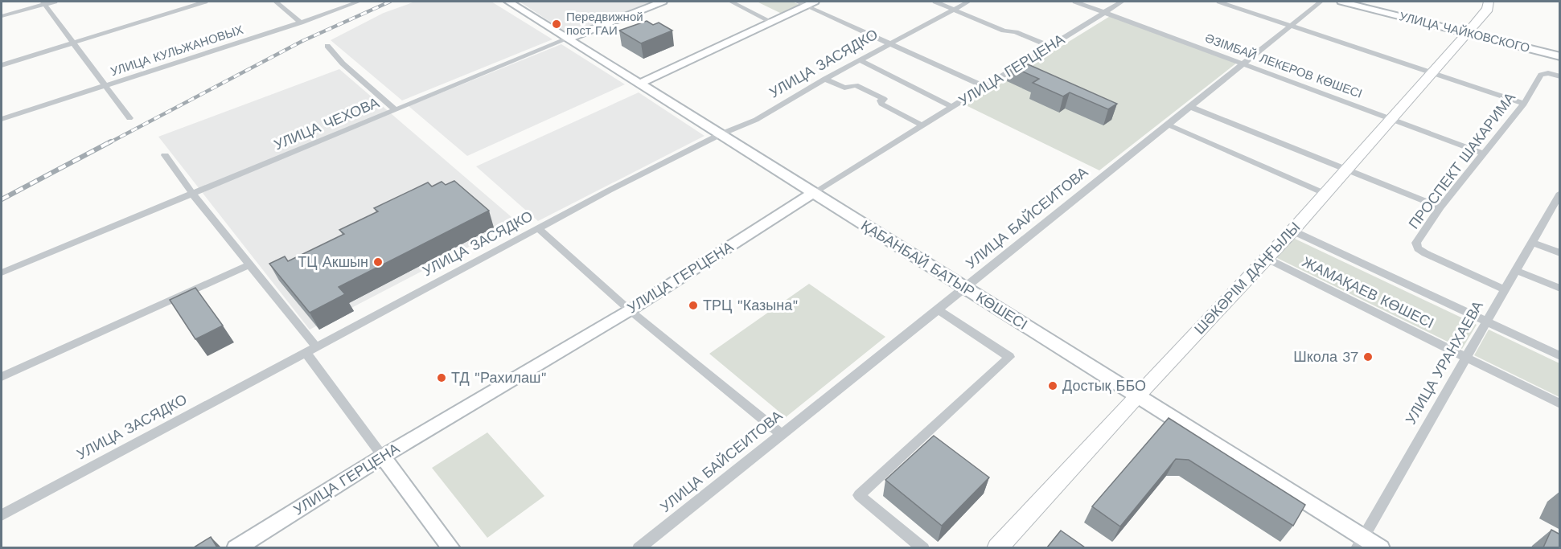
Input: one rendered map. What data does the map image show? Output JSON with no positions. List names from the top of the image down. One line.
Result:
{"streets":{"main road":["ШӘКӘРІМ ДАҢҒЫЛЫ"],"street":["УЛИЦА ЧАЙКОВСКОГО","УЛИЦА КУЛЬЖАНОВЫХ","УЛИЦА ЗАСЯДКО","ӘЗІМБАЙ ЛЕКЕРОВ КӨШЕСІ","УЛИЦА ГЕРЦЕНА","УЛИЦА ЧЕХОВА","ПРОСПЕКТ ШАКАРИМА","УЛИЦА БАЙСЕИТОВА","ҚАБАНБАЙ БАТЫР КӨШЕСІ","ЖАМАҚАЕВ КӨШЕСІ","УЛИЦА УРАНХАЕВА"]},"crossings":[["УЛИЦА ЧАЙКОВСКОГО","ШӘКӘРІМ ДАҢҒЫЛЫ"],["УЛИЦА ЗАСЯДКО","ҚАБАНБАЙ БАТЫР КӨШЕСІ"],["ӘЗІМБАЙ ЛЕКЕРОВ КӨШЕСІ","УЛИЦА ГЕРЦЕНА"],["ӘЗІМБАЙ ЛЕКЕРОВ КӨШЕСІ","ПРОСПЕКТ ШАКАРИМА"],["ӘЗІМБАЙ ЛЕКЕРОВ КӨШЕСІ","УЛИЦА БАЙСЕИТОВА"],["ӘЗІМБАЙ ЛЕКЕРОВ КӨШЕСІ","ШӘКӘРІМ ДАҢҒЫЛЫ"],["УЛИЦА ГЕРЦЕНА","ҚАБАНБАЙ БАТЫР КӨШЕСІ"],["УЛИЦА ЧЕХОВА","ҚАБАНБАЙ БАТЫР КӨШЕСІ"],["ПРОСПЕКТ ШАКАРИМА","УЛИЦА УРАНХАЕВА"],["УЛИЦА БАЙСЕИТОВА","ҚАБАНБАЙ БАТЫР КӨШЕСІ"],["ҚАБАНБАЙ БАТЫР КӨШЕСІ","ШӘКӘРІМ ДАҢҒЫЛЫ"],["ҚАБАНБАЙ БАТЫР КӨШЕСІ","УЛИЦА УРАНХАЕВА"],["ШӘКӘРІМ ДАҢҒЫЛЫ","ЖАМАҚАЕВ КӨШЕСІ"],["ЖАМАҚАЕВ КӨШЕСІ","УЛИЦА УРАНХАЕВА"]],"places":["Передвижной пост ГАИ","ТЦ Акшын","ТРЦ \"Казына\"","Школа 37","ТД \"Рахилаш\"","Достық ББО"]}
